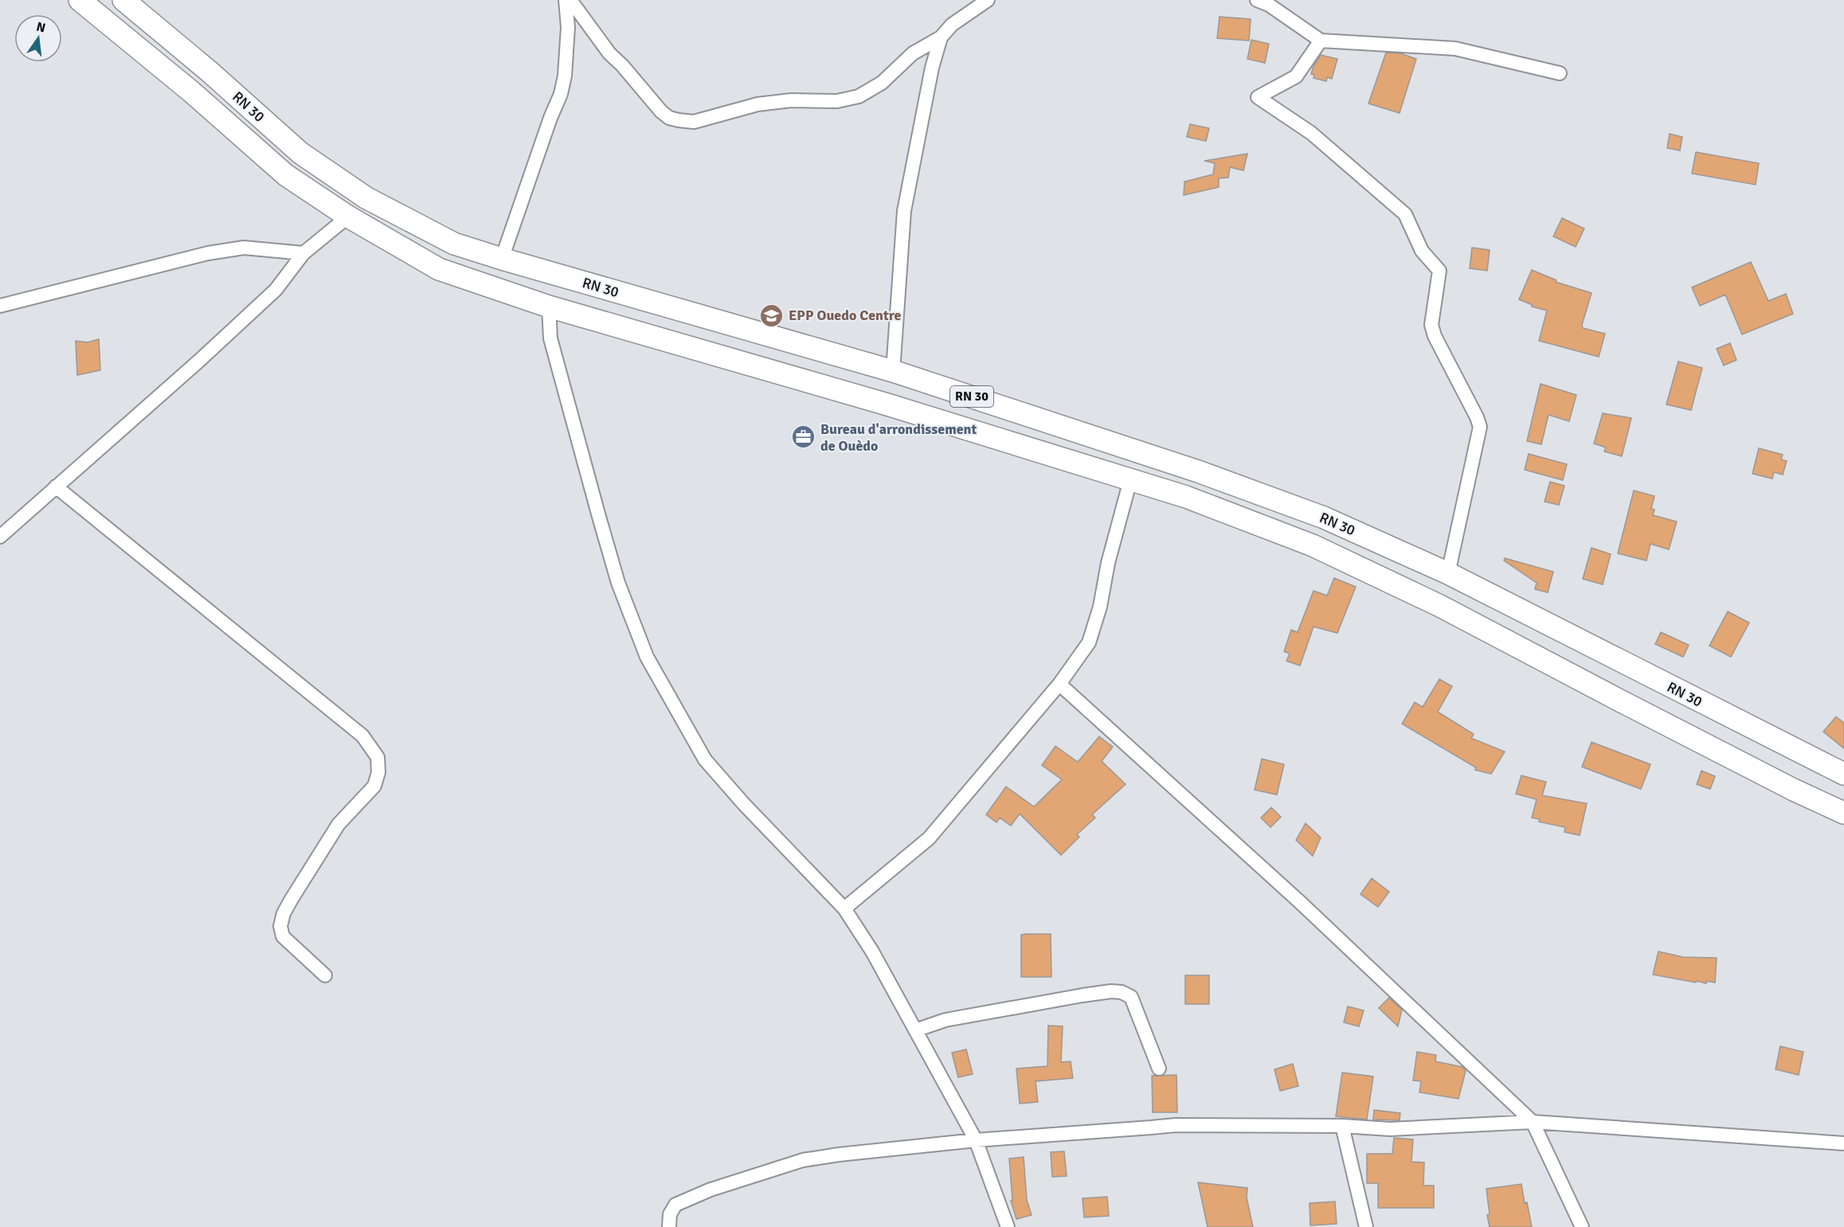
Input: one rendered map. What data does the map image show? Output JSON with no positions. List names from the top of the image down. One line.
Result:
{"streets":{"main road":["RN 30"]},"places":{"school or university":["EPP Ouedo Centre"],"office":["Bureau d'arrondissement de Ouèdo"]},"north":"top"}
